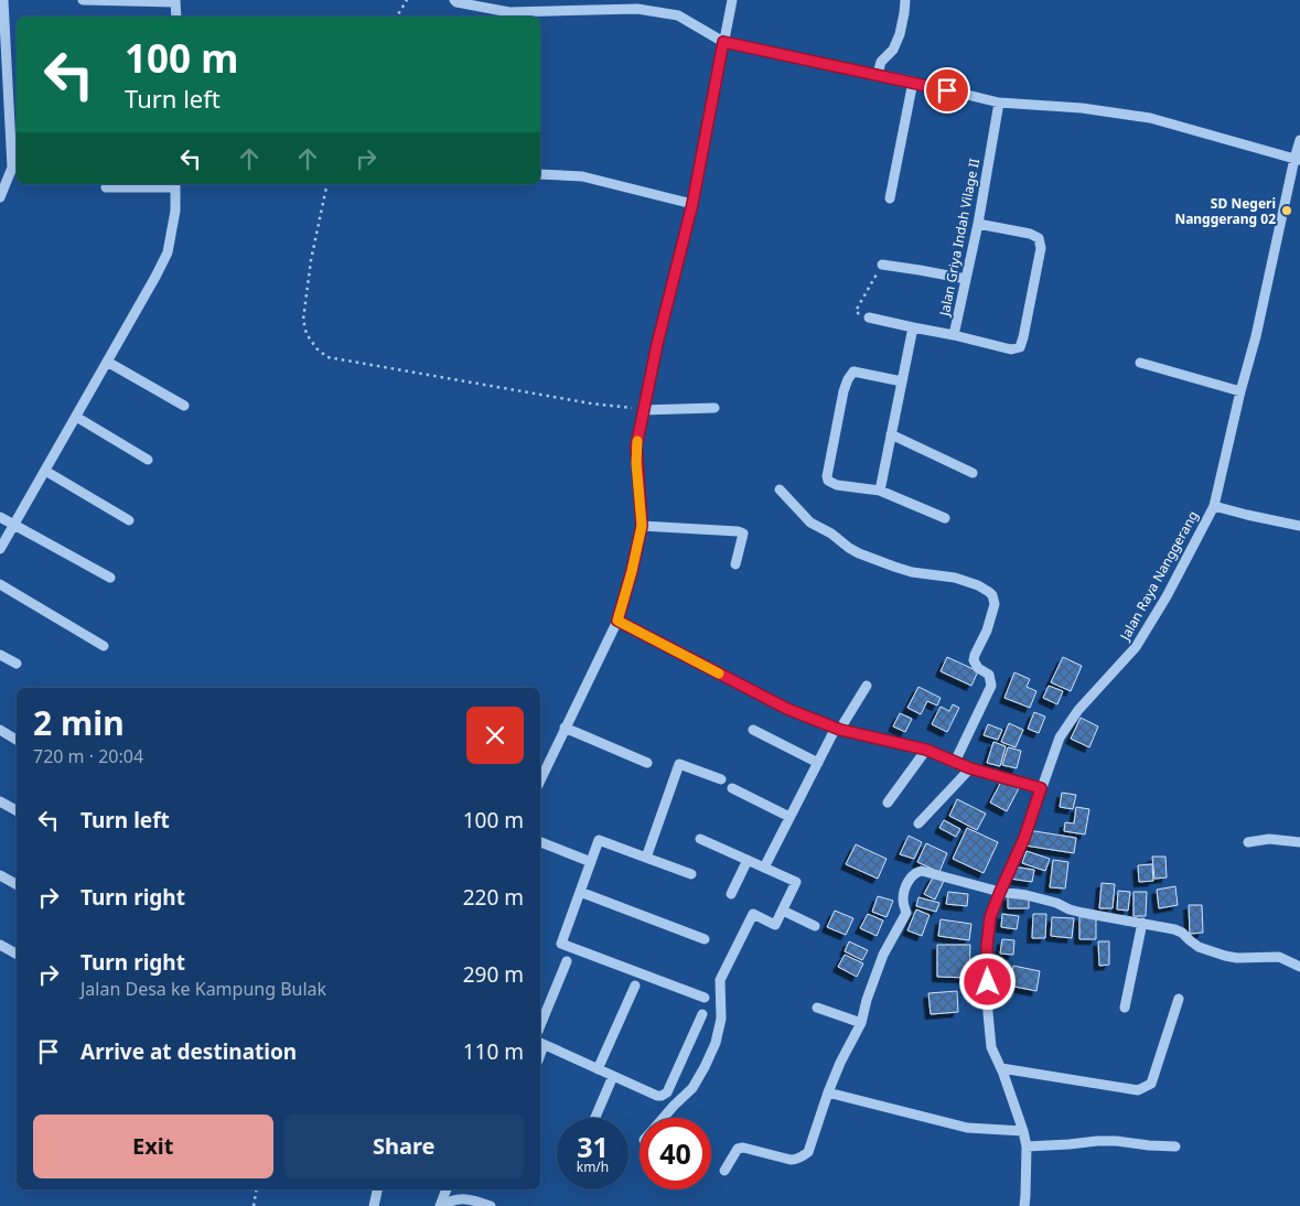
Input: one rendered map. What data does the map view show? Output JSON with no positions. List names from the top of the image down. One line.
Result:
{"streets":{"street":["Jalan Griya Indah Vilage II","Jalan Raya Nanggerang"]},"places":["SD Negeri Nanggerang 02"],"page":{"turn":["100 m","Turn left"],"heading":["2 min","720 m · 20:04"],"list":[{"name":"Turn left","value":"100 m"},{"name":"Turn right","value":"220 m"},{"name":"Turn right","note":"Jalan Desa ke Kampung Bulak","value":"290 m"},{"name":"Arrive at destination","value":"110 m"}],"buttons":["Exit","Share"],"speed":"31 km/h","limit":"40"}}
